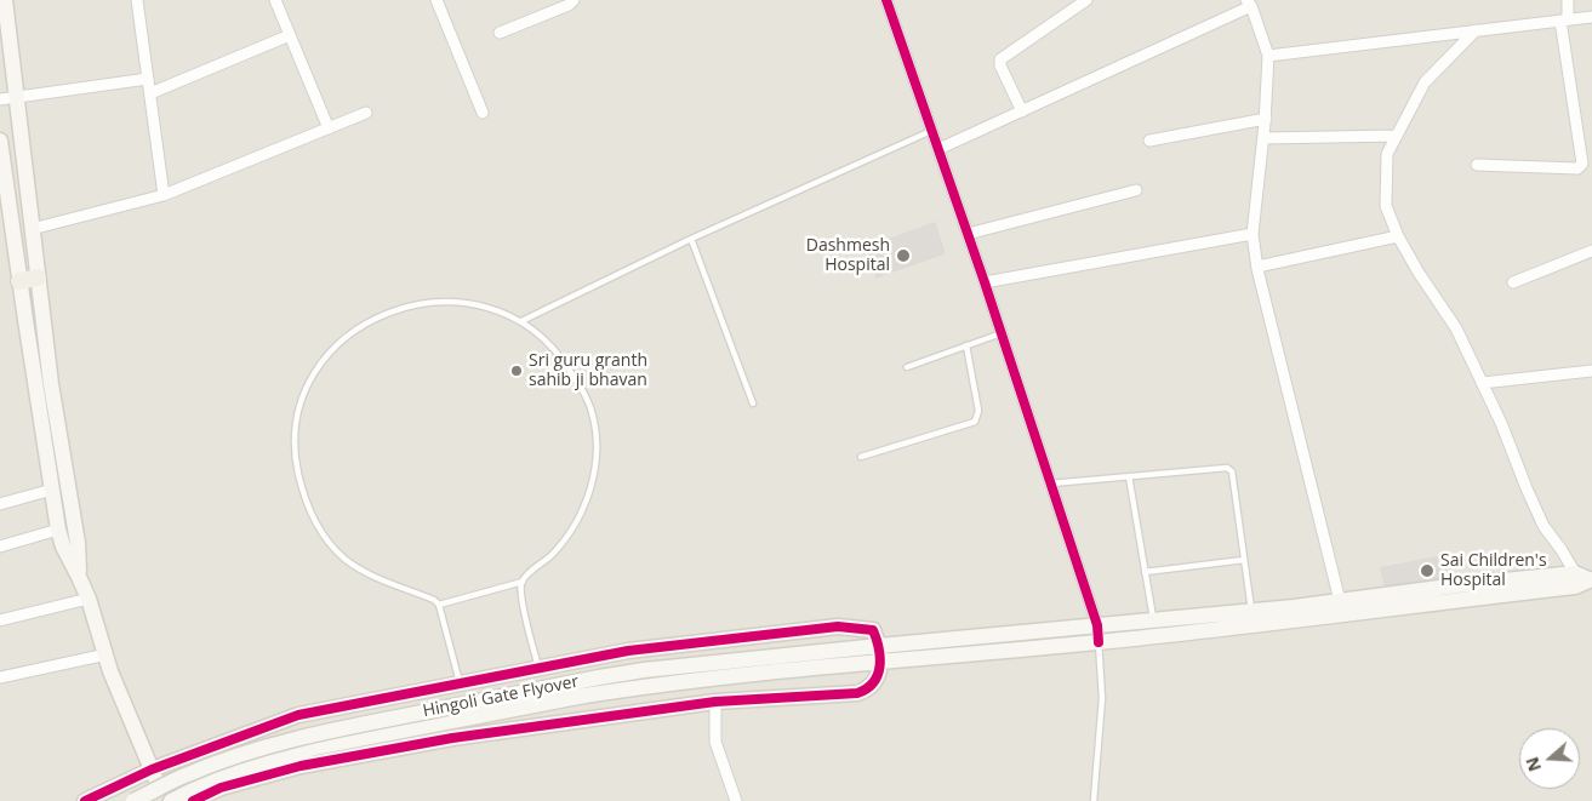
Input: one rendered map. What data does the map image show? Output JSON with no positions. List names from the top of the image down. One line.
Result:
{"streets":{"main road":["Hingoli Gate Flyover"]},"places":["Dashmesh Hospital","Sri guru granth sahib ji bhavan","Sai Children's Hospital"],"north":"left"}
